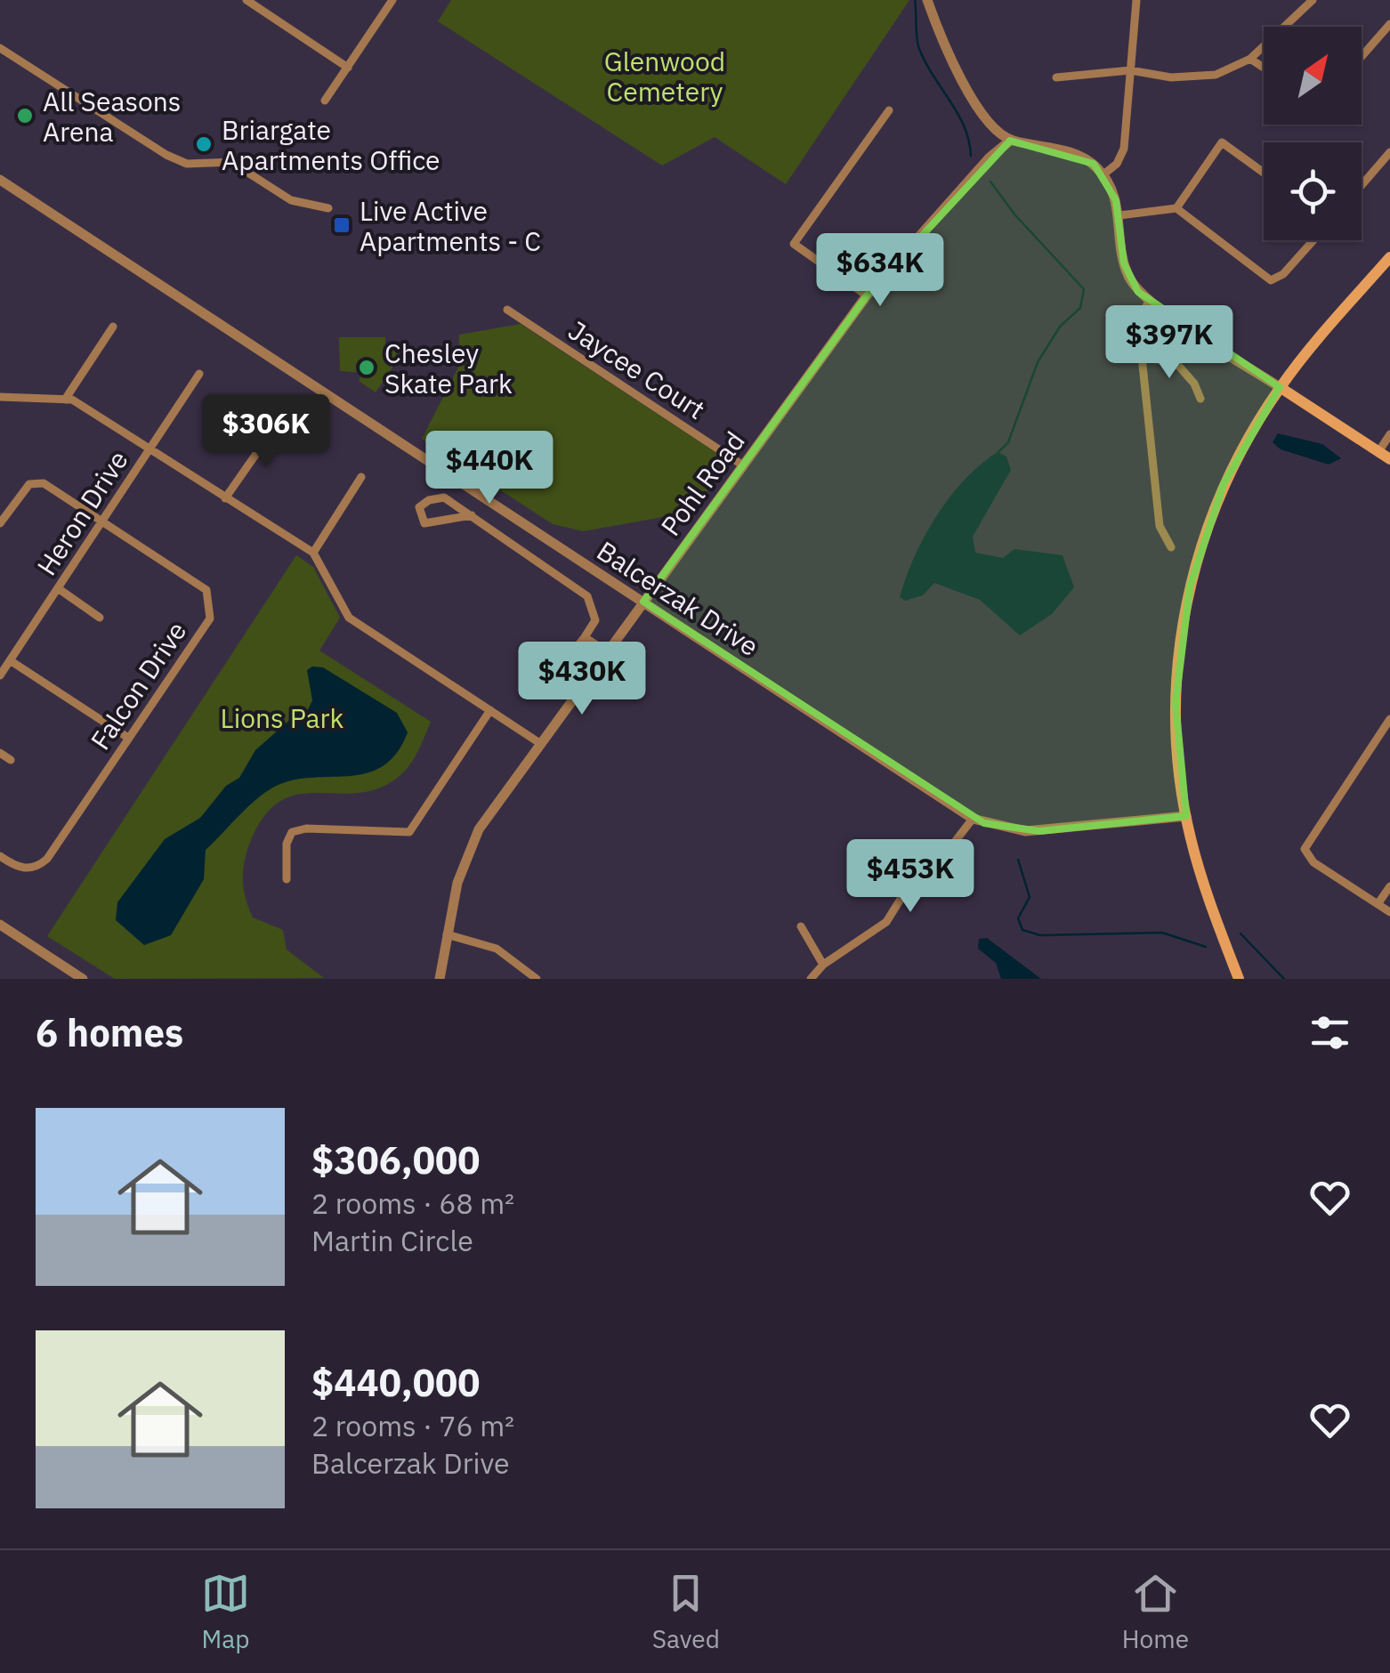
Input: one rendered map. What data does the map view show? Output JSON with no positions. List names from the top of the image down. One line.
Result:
{"streets":{"street":["Jaycee Court","Pohl Road","Heron Drive","Balcerzak Drive","Falcon Drive"]},"crossings":[["Jaycee Court","Pohl Road"],["Pohl Road","Balcerzak Drive"],["Heron Drive","Falcon Drive"]],"parks":["Glenwood Cemetery","Lions Park"],"places":{"other":["All Seasons Arena","Briargate Apartments Office","Chesley Skate Park"],"transit":["Live Active Apartments - C"]},"north":"top right","page":{"price":["$634K","$397K","$306K","$440K","$430K","$453K"],"heading":"6 homes","list":[{"name":"$306,000","note":"2 rooms · 68 m² · Martin Circle"},{"name":"$440,000","note":"2 rooms · 76 m² · Balcerzak Drive"}],"tabs":["Map","Saved","Home"]}}
